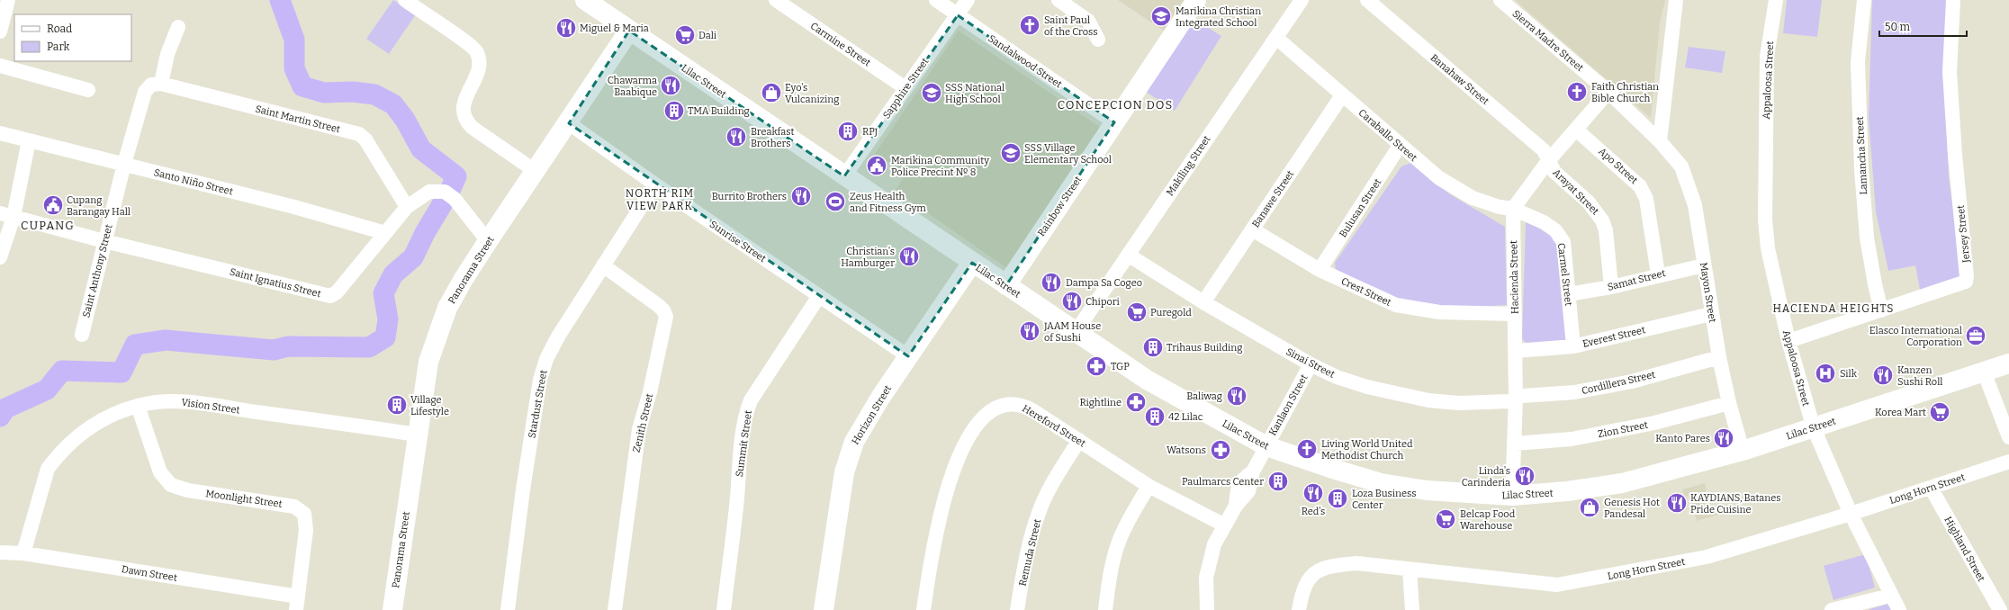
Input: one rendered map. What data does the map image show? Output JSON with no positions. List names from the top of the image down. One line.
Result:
{"streets":{"main road":["Lilac Street","Rainbow Street","Panorama Street","Horizon Street"],"street":["Sierra Madre Street","Carmine Street","Sandalwood Street","Banahaw Street","Appaloosa Street","Sapphire Street","Saint Martin Street","Caraballo Street","Lamancha Street","Makiling Street","Apo Street","Santo Niño Street","Arayat Street","Banawe Street","Bulusan Street","Jersey Street","Sunrise Street","Saint Anthony Street","Carmel Street","Hacienda Street","Samat Street","Saint Ignatius Street","Crest Street","Mayon Street","Everest Street","Sinai Street","Cordillera Street","Stardust Street","Kanlaon Street","Vision Street","Zenith Street","Hereford Street","Zion Street","Summit Street","Long Horn Street","Moonlight Street","Highland Street","Remuda Street","Dawn Street"]},"crossings":[["Sierra Madre Street","Mayon Street"],["Carmine Street","Sapphire Street"],["Sandalwood Street","Sapphire Street"],["Sandalwood Street","Rainbow Street"],["Banahaw Street","Arayat Street"],["Appaloosa Street","Lilac Street"],["Appaloosa Street","Jersey Street"],["Appaloosa Street","Long Horn Street"],["Lilac Street","Sapphire Street"],["Lilac Street","Makiling Street"],["Lilac Street","Rainbow Street"],["Lilac Street","Panorama Street"],["Lilac Street","Hacienda Street"],["Lilac Street","Mayon Street"],["Lilac Street","Kanlaon Street"],["Lilac Street","Horizon Street"],["Saint Martin Street","Saint Anthony Street"],["Saint Martin Street","Saint Ignatius Street"],["Caraballo Street","Makiling Street"],["Caraballo Street","Banawe Street"],["Caraballo Street","Bulusan Street"],["Caraballo Street","Carmel Street"],["Caraballo Street","Hacienda Street"],["Lamancha Street","Jersey Street"],["Makiling Street","Sinai Street"],["Apo Street","Samat Street"],["Santo Niño Street","Saint Anthony Street"],["Santo Niño Street","Saint Ignatius Street"],["Arayat Street","Samat Street"],["Banawe Street","Crest Street"],["Banawe Street","Sinai Street"],["Bulusan Street","Crest Street"],["Sunrise Street","Panorama Street"],["Sunrise Street","Stardust Street"],["Sunrise Street","Horizon Street"],["Sunrise Street","Summit Street"],["Panorama Street","Saint Ignatius Street"],["Panorama Street","Vision Street"],["Saint Anthony Street","Saint Ignatius Street"],["Carmel Street","Hacienda Street"],["Carmel Street","Samat Street"],["Carmel Street","Everest Street"],["Hacienda Street","Crest Street"],["Hacienda Street","Everest Street"],["Hacienda Street","Sinai Street"],["Hacienda Street","Cordillera Street"],["Hacienda Street","Zion Street"],["Samat Street","Mayon Street"],["Mayon Street","Everest Street"],["Mayon Street","Cordillera Street"],["Mayon Street","Zion Street"],["Sinai Street","Cordillera Street"],["Sinai Street","Kanlaon Street"],["Stardust Street","Zenith Street"],["Kanlaon Street","Hereford Street"],["Vision Street","Moonlight Street"],["Vision Street","Dawn Street"],["Hereford Street","Remuda Street"],["Long Horn Street","Highland Street"],["Moonlight Street","Dawn Street"]],"districts":["CONCEPCION DOS","NORTH RIM VIEW PARK","CUPANG","HACIENDA HEIGHTS"],"places":{"school or university":["Marikina Christian Integrated School","SSS National High School","SSS Village Elementary School"],"church":["Saint Paul of the Cross","Faith Christian Bible Church","Living World United Methodist Church"],"restaurant":["Miguel & Maria","Chawarma Baabique","Breakfast Brothers","Burrito Brothers","Christian's Hamburger","Dampa Sa Cogeo","Chipori","JAAM House of Sushi","Kanzen Sushi Roll","Baliwag","Kanto Pares","Linda's Carinderia","Red's","KAYDIANS, Batanes Pride Cuisine"],"supermarket":["Dali","Puregold","Korea Mart","Belcap Food Warehouse"],"shop":["Eyo's Vulcanizing","Genesis Hot Pandesal"],"building":["TMA Building","RPJ","Trihaus Building","Village Lifestyle","42 Lilac","Paulmarcs Center","Loza Business Center"],"public building":["Marikina Community Police Precint № 8","Cupang Barangay Hall"],"sports":["Zeus Health and Fitness Gym"],"office":["Elasco International Corporation"],"pharmacy":["TGP","Rightline","Watsons"],"hospital":["Silk"]},"legend":["Road","Park"],"scale_bar":"50 m"}
